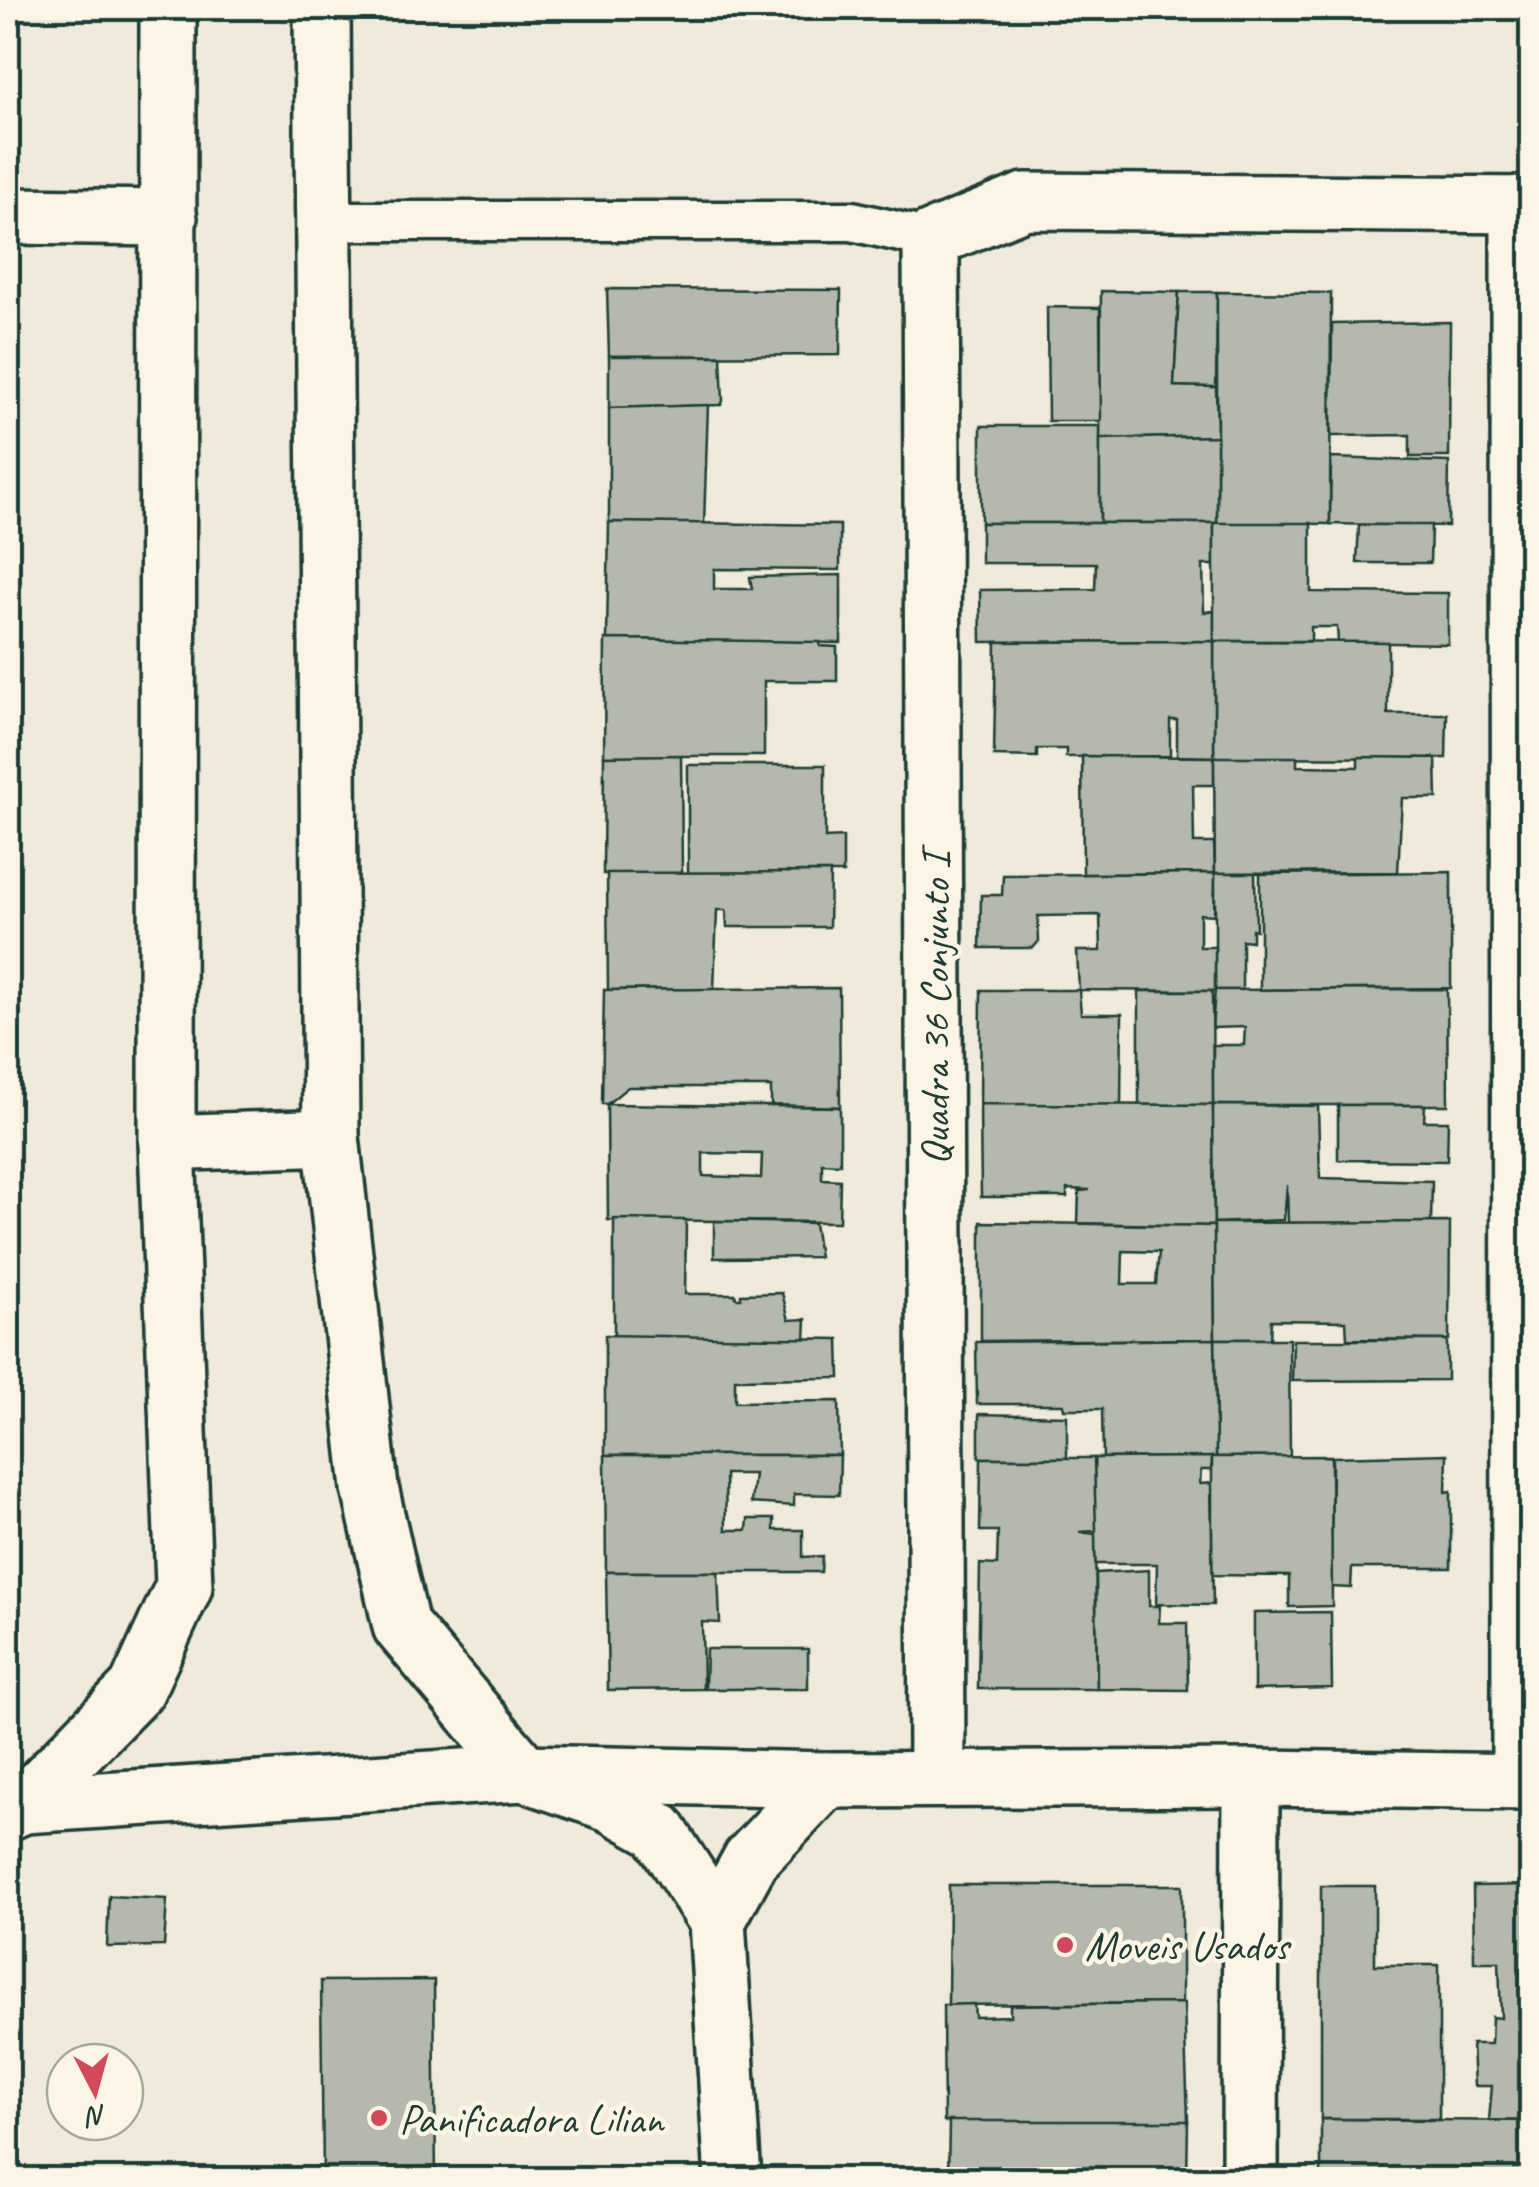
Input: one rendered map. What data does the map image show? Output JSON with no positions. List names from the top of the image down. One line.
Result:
{"streets":{"street":["Quadra 36 Conjunto I"]},"places":["Moveis Usados","Panificadora Lilian"],"north":"bottom"}
